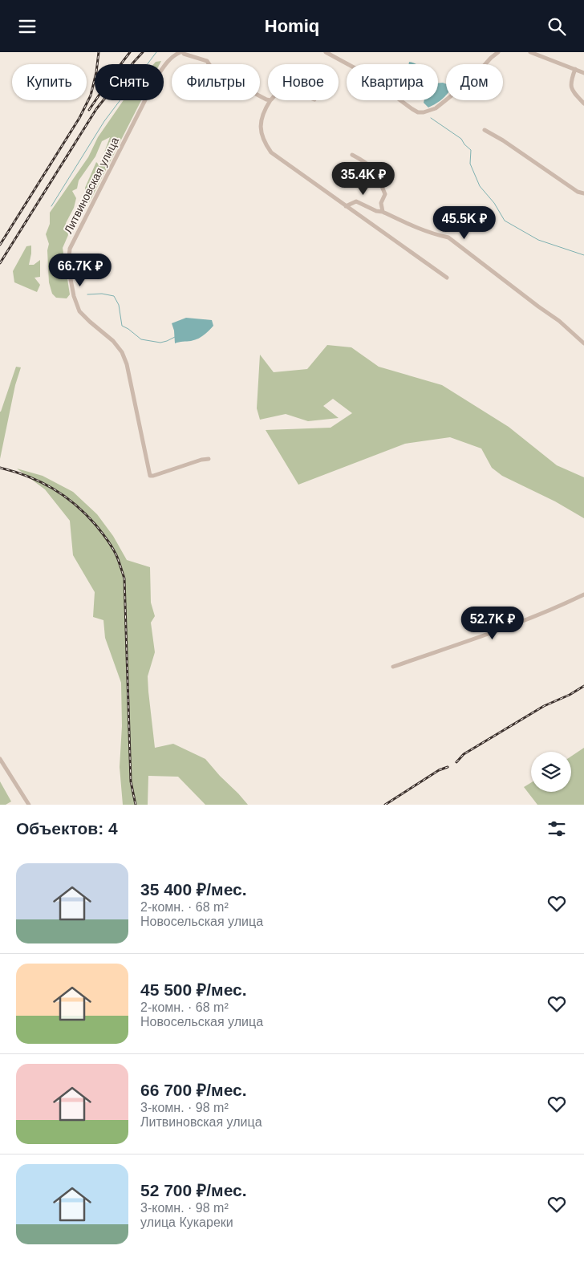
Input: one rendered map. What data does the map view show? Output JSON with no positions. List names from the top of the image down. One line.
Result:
{"streets":{"street":["Литвиновская улица"]},"page":{"header":"Homiq","chip":["Купить","Снять","Фильтры","Новое","Квартира","Дом"],"price":["35.4K ₽","45.5K ₽","66.7K ₽","52.7K ₽"],"heading":"Объектов: 4","list":[{"name":"35 400 ₽/мес.","note":"2-комн. · 68 m² · Новосельская улица"},{"name":"45 500 ₽/мес.","note":"2-комн. · 68 m² · Новосельская улица"},{"name":"66 700 ₽/мес.","note":"3-комн. · 98 m² · Литвиновская улица"},{"name":"52 700 ₽/мес.","note":"3-комн. · 98 m² · улица Кукареки"}]}}
